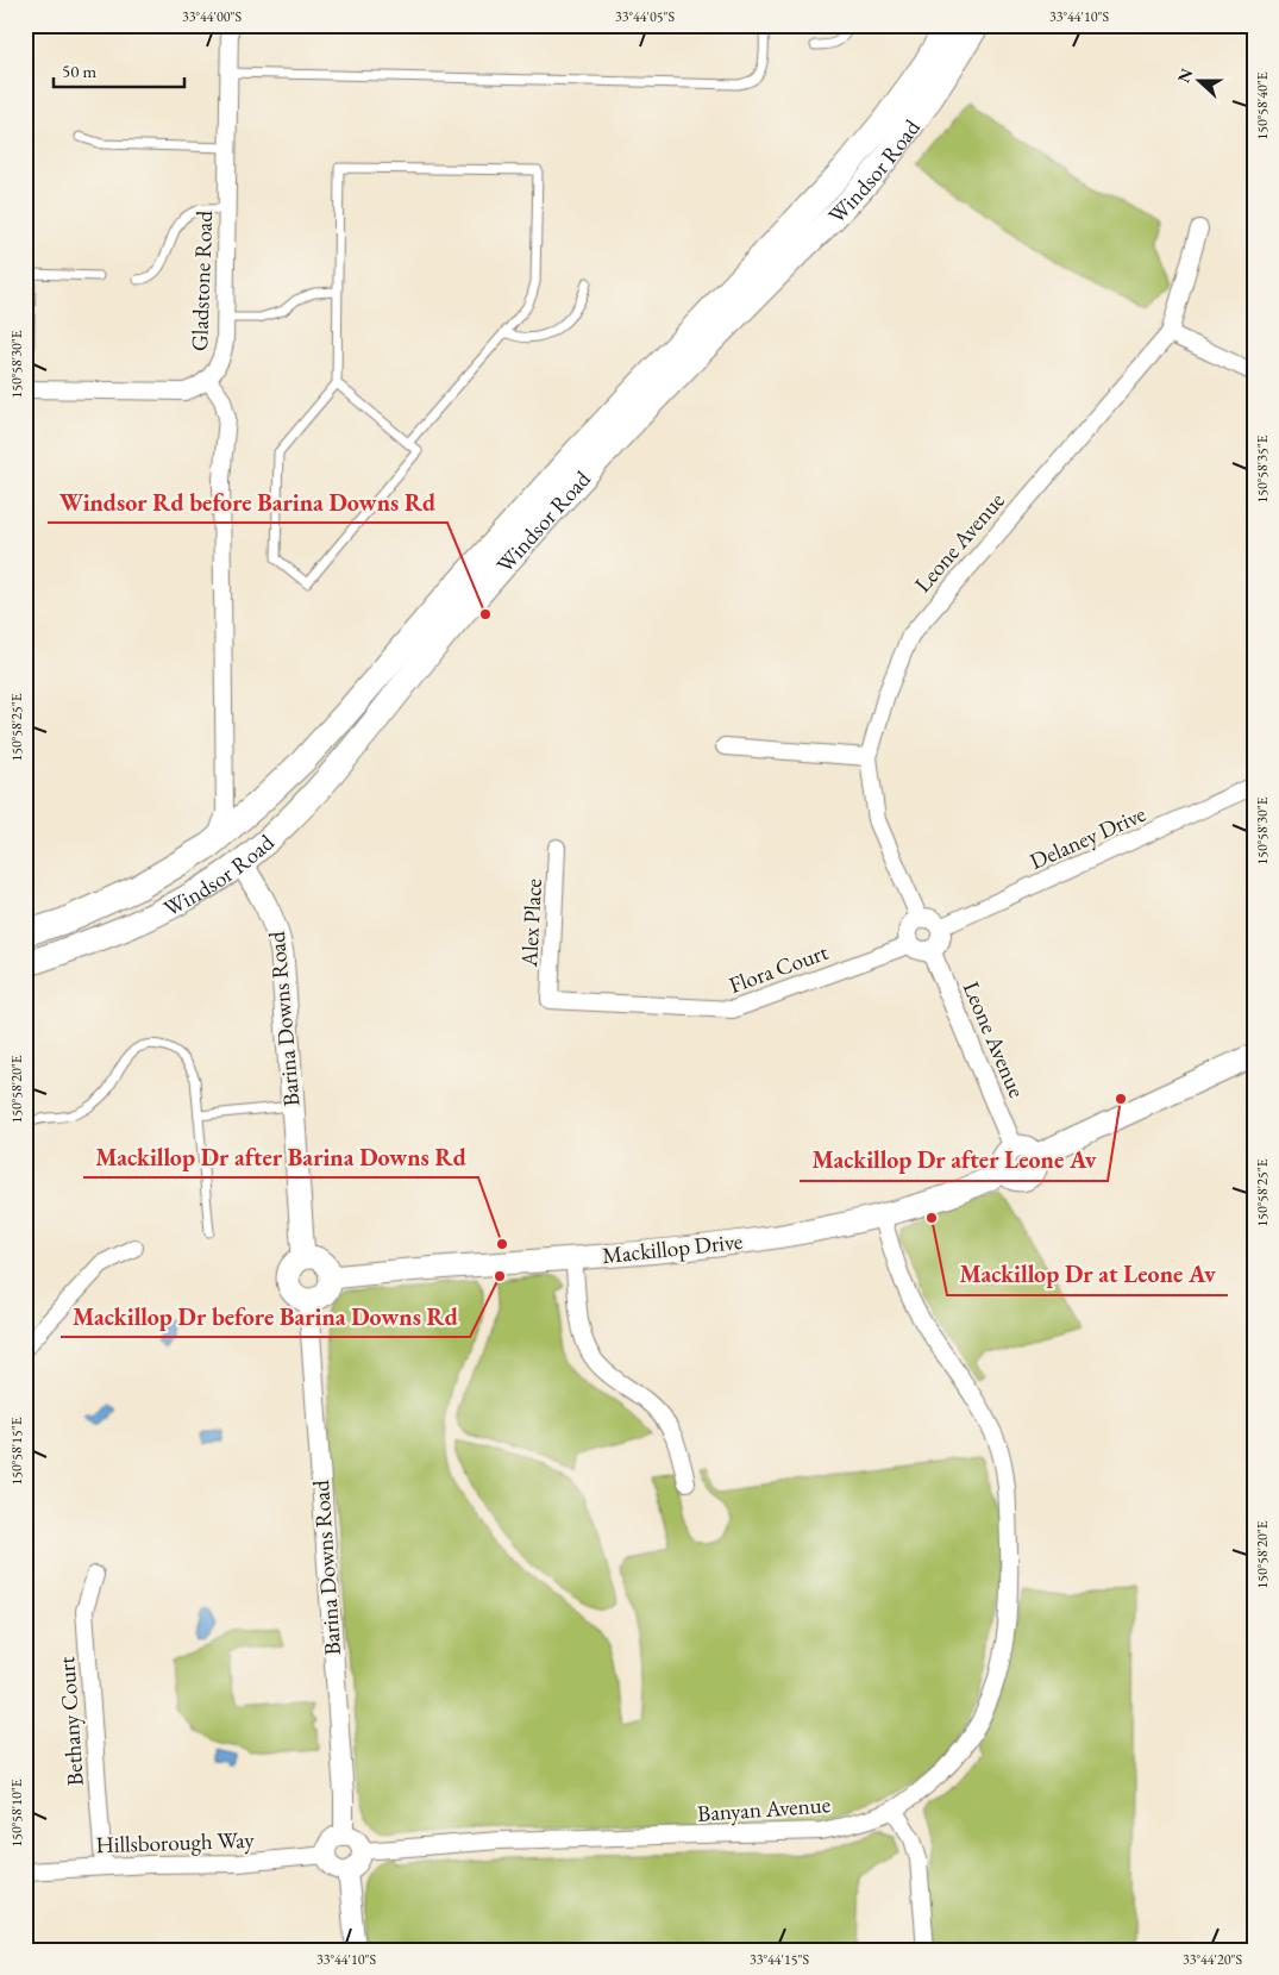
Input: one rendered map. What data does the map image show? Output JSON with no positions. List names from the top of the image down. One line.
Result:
{"streets":{"main road":["Windsor Road","Barina Downs Road","Mackillop Drive"],"street":["Gladstone Road","Leone Avenue","Delaney Drive","Alex Place","Flora Court","Bethany Court","Banyan Avenue","Hillsborough Way"]},"crossings":[["Windsor Road","Gladstone Road"],["Windsor Road","Barina Downs Road"],["Leone Avenue","Delaney Drive"],["Leone Avenue","Flora Court"],["Leone Avenue","Mackillop Drive"],["Delaney Drive","Flora Court"],["Alex Place","Flora Court"],["Barina Downs Road","Mackillop Drive"],["Barina Downs Road","Banyan Avenue"],["Barina Downs Road","Hillsborough Way"],["Mackillop Drive","Banyan Avenue"],["Bethany Court","Hillsborough Way"],["Banyan Avenue","Hillsborough Way"]],"places":["Windsor Rd before Barina Downs Rd","Mackillop Dr after Leone Av","Mackillop Dr at Leone Av","Mackillop Dr after Barina Downs Rd","Mackillop Dr before Barina Downs Rd"],"scale_bar":"50 m","north":"left","coordinates":["33°44'00\"S","33°44'05\"S","33°44'10\"S","150°58'40\"E","150°58'30\"E","150°58'35\"E","150°58'25\"E","150°58'20\"E","150°58'15\"E","150°58'10\"E","33°44'15\"S","33°44'20\"S"]}
